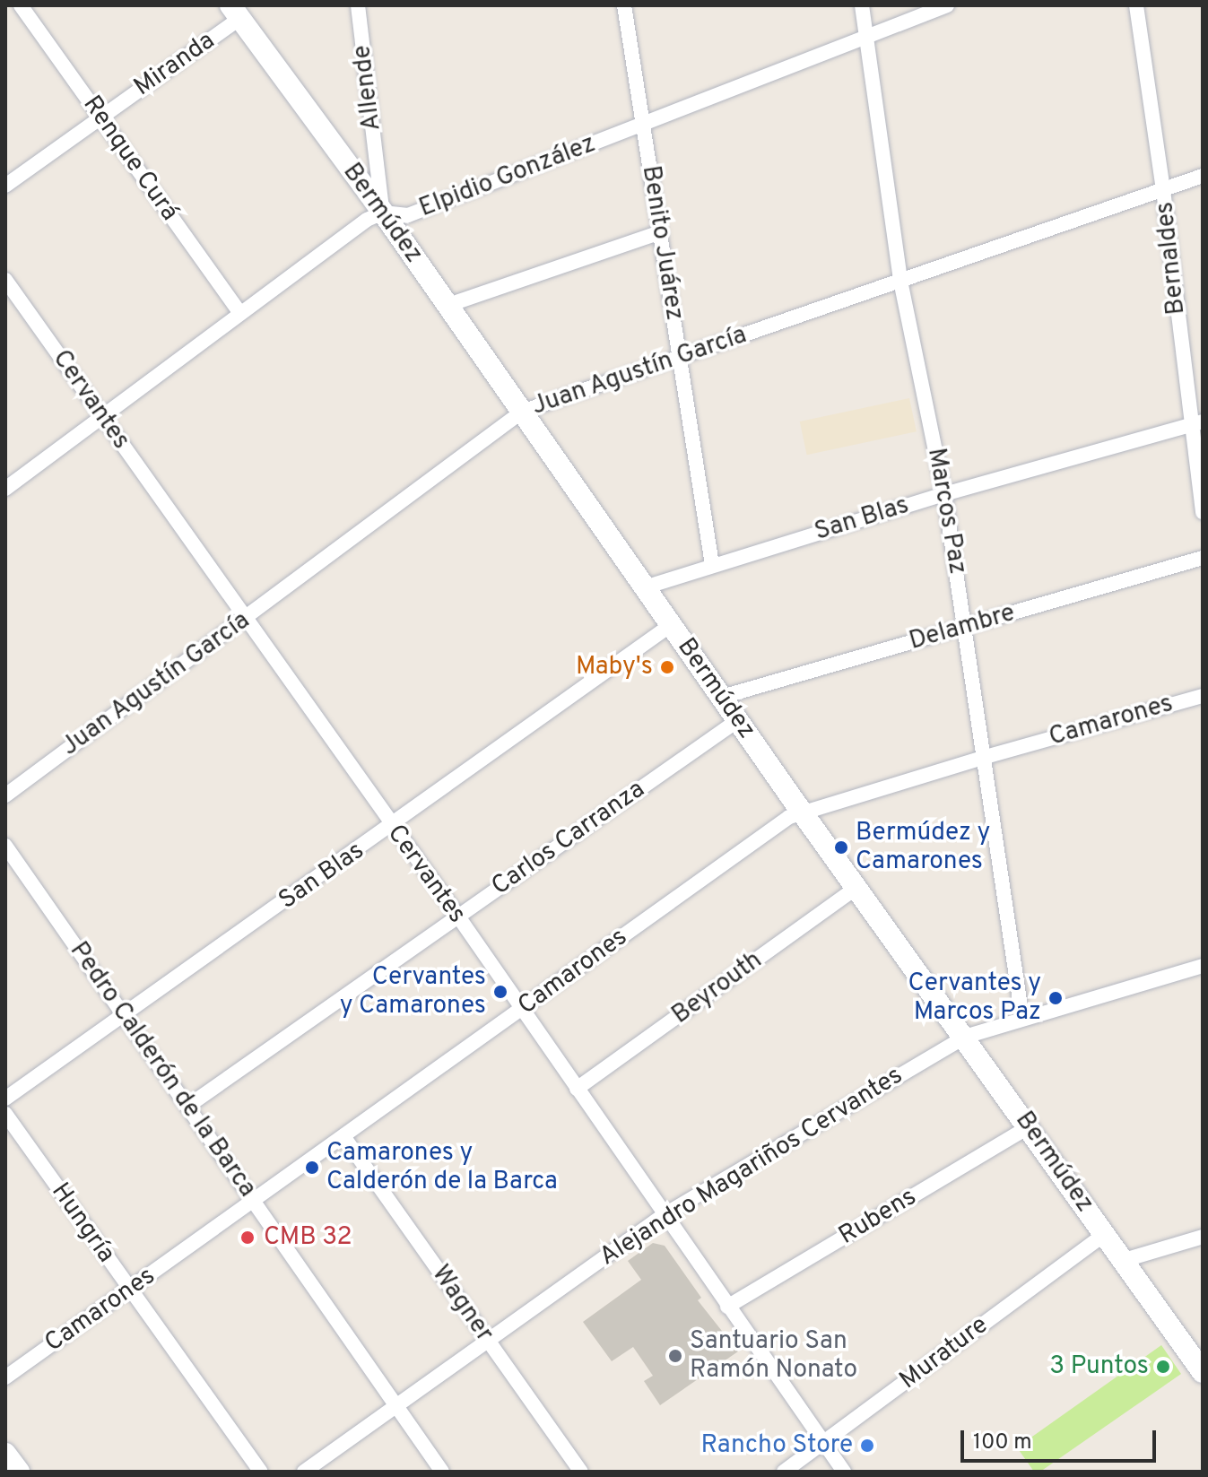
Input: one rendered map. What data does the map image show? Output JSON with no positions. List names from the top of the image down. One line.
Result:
{"streets":{"street":["Miranda","Allende","Renque Curá","Elpidio González","Bermúdez","Benito Juárez","Bernaldes","Juan Agustín García","Cervantes","Marcos Paz","San Blas","Delambre","Camarones","Carlos Carranza","Beyrouth","Pedro Calderón de la Barca","Alejandro Magariños Cervantes","Rubens","Hungría","Wagner","Murature"]},"crossings":[["Miranda","Renque Curá"],["Miranda","Bermúdez"],["Allende","Elpidio González"],["Allende","Bermúdez"],["Renque Curá","Elpidio González"],["Elpidio González","Bermúdez"],["Elpidio González","Benito Juárez"],["Elpidio González","Cervantes"],["Elpidio González","Marcos Paz"],["Bermúdez","Juan Agustín García"],["Bermúdez","San Blas"],["Bermúdez","Delambre"],["Bermúdez","Camarones"],["Bermúdez","Carlos Carranza"],["Bermúdez","Beyrouth"],["Bermúdez","Alejandro Magariños Cervantes"],["Bermúdez","Rubens"],["Bermúdez","Murature"],["Benito Juárez","Juan Agustín García"],["Benito Juárez","San Blas"],["Bernaldes","Juan Agustín García"],["Bernaldes","San Blas"],["Juan Agustín García","Cervantes"],["Juan Agustín García","Marcos Paz"],["Cervantes","San Blas"],["Cervantes","Camarones"],["Cervantes","Carlos Carranza"],["Cervantes","Beyrouth"],["Cervantes","Alejandro Magariños Cervantes"],["Cervantes","Rubens"],["Cervantes","Murature"],["Marcos Paz","San Blas"],["Marcos Paz","Delambre"],["Marcos Paz","Camarones"],["Marcos Paz","Alejandro Magariños Cervantes"],["San Blas","Pedro Calderón de la Barca"],["Camarones","Pedro Calderón de la Barca"],["Camarones","Hungría"],["Camarones","Wagner"],["Carlos Carranza","Pedro Calderón de la Barca"],["Pedro Calderón de la Barca","Alejandro Magariños Cervantes"],["Alejandro Magariños Cervantes","Wagner"]],"places":["Maby's","Bermúdez y Camarones","Cervantes y Camarones","Cervantes y Marcos Paz","Camarones y Calderón de la Barca","CMB 32","Santuario San Ramón Nonato","3 Puntos","Rancho Store"],"scale_bar":"100 m"}
